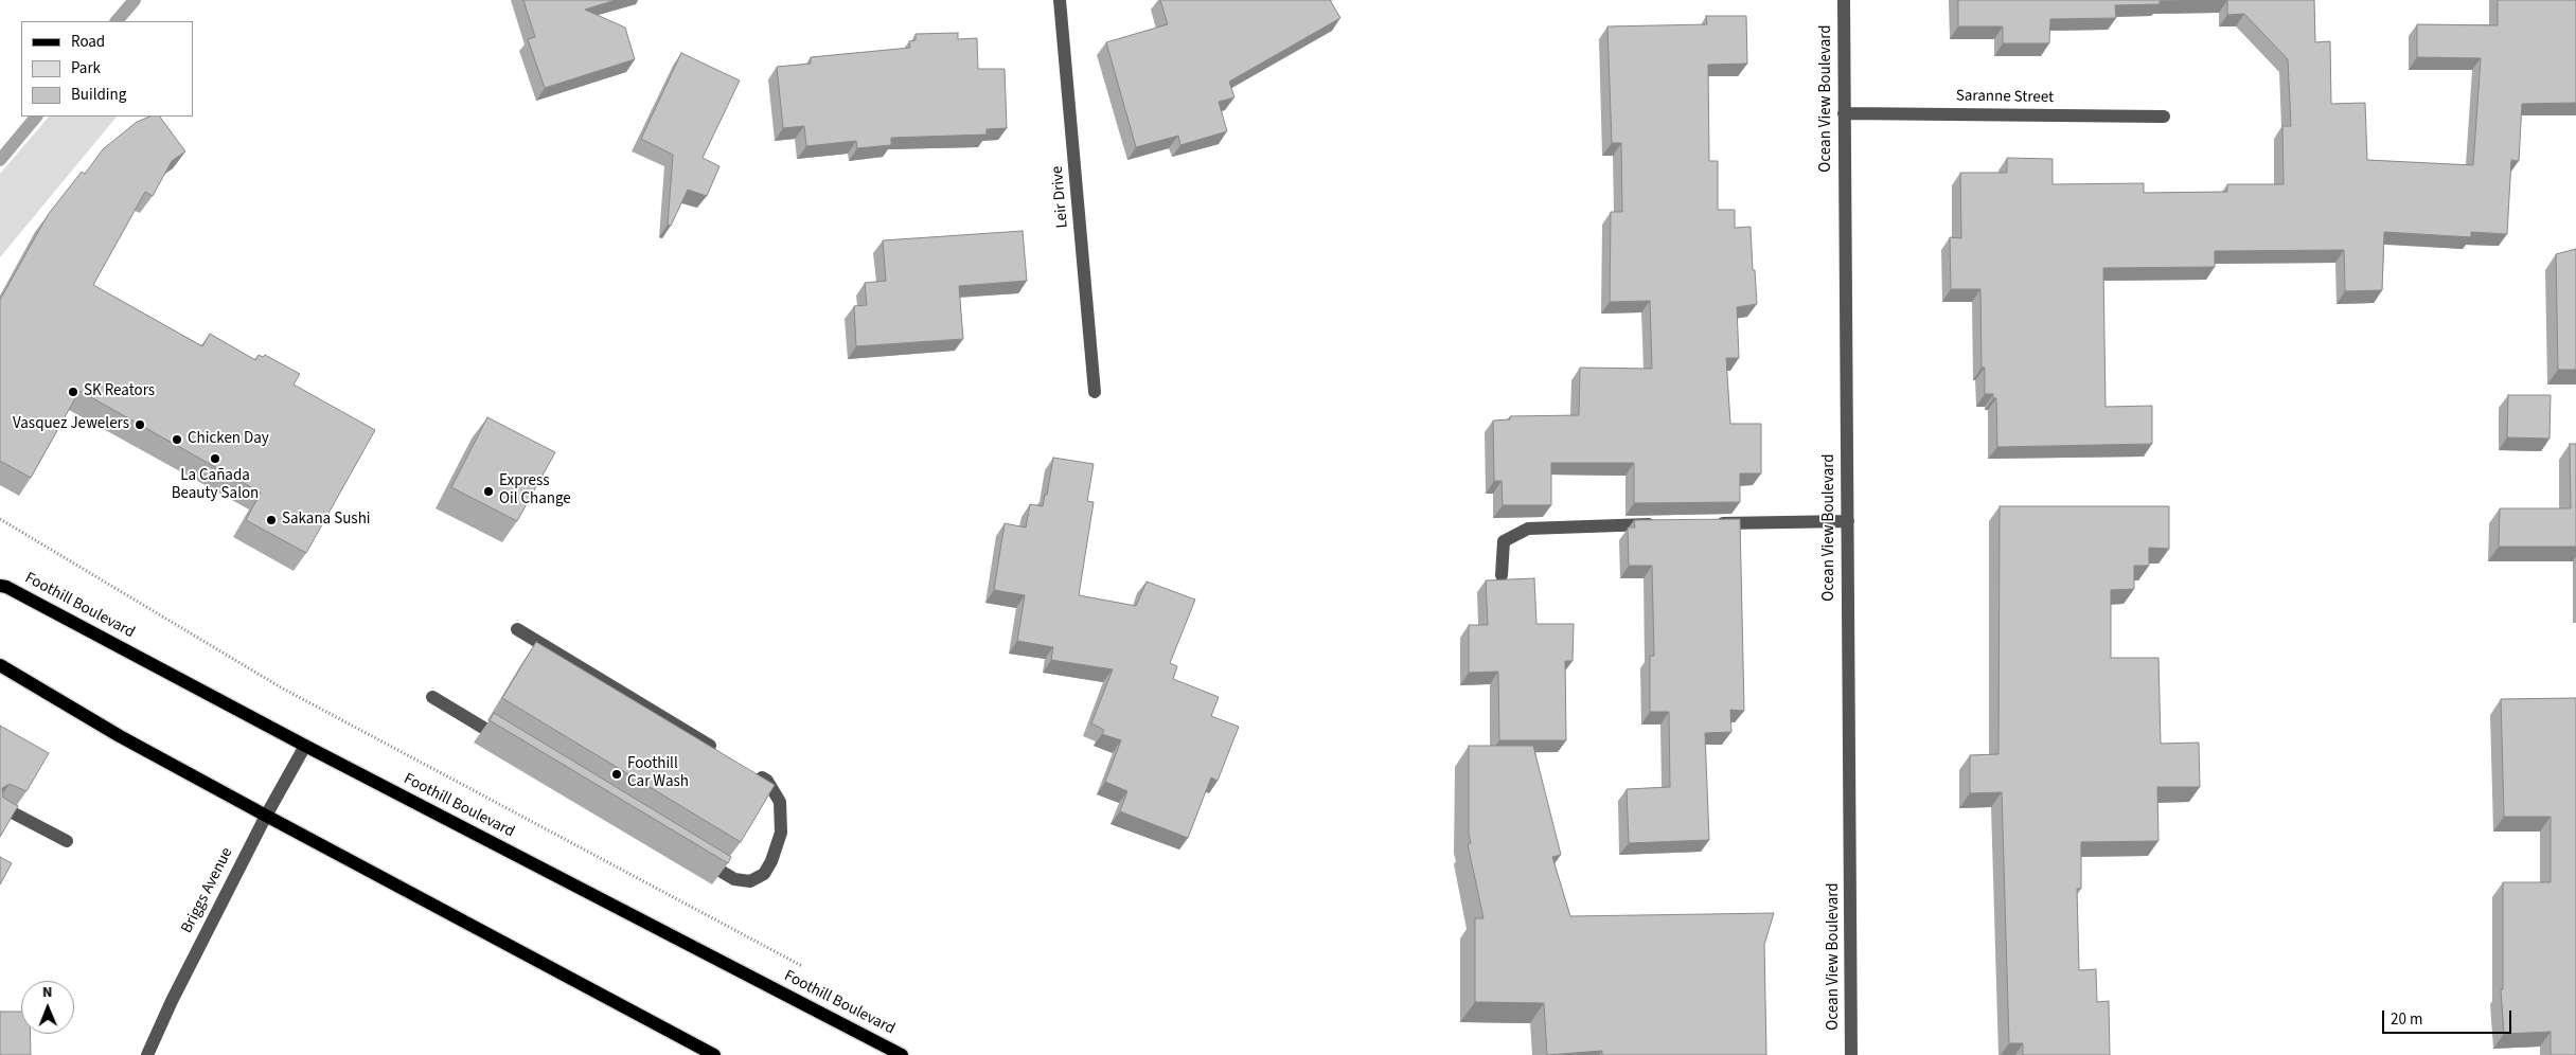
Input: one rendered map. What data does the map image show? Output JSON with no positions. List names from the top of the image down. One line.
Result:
{"streets":{"main road":["Foothill Boulevard"],"street":["Saranne Street","Ocean View Boulevard","Leir Drive","Briggs Avenue"]},"crossings":[["Saranne Street","Ocean View Boulevard"],["Foothill Boulevard","Briggs Avenue"]],"places":["SK Reators","Vasquez Jewelers","Chicken Day","La Cañada Beauty Salon","Express Oil Change","Sakana Sushi","Foothill Car Wash"],"legend":["Road","Park","Building"],"scale_bar":"20 m","north":"top"}
